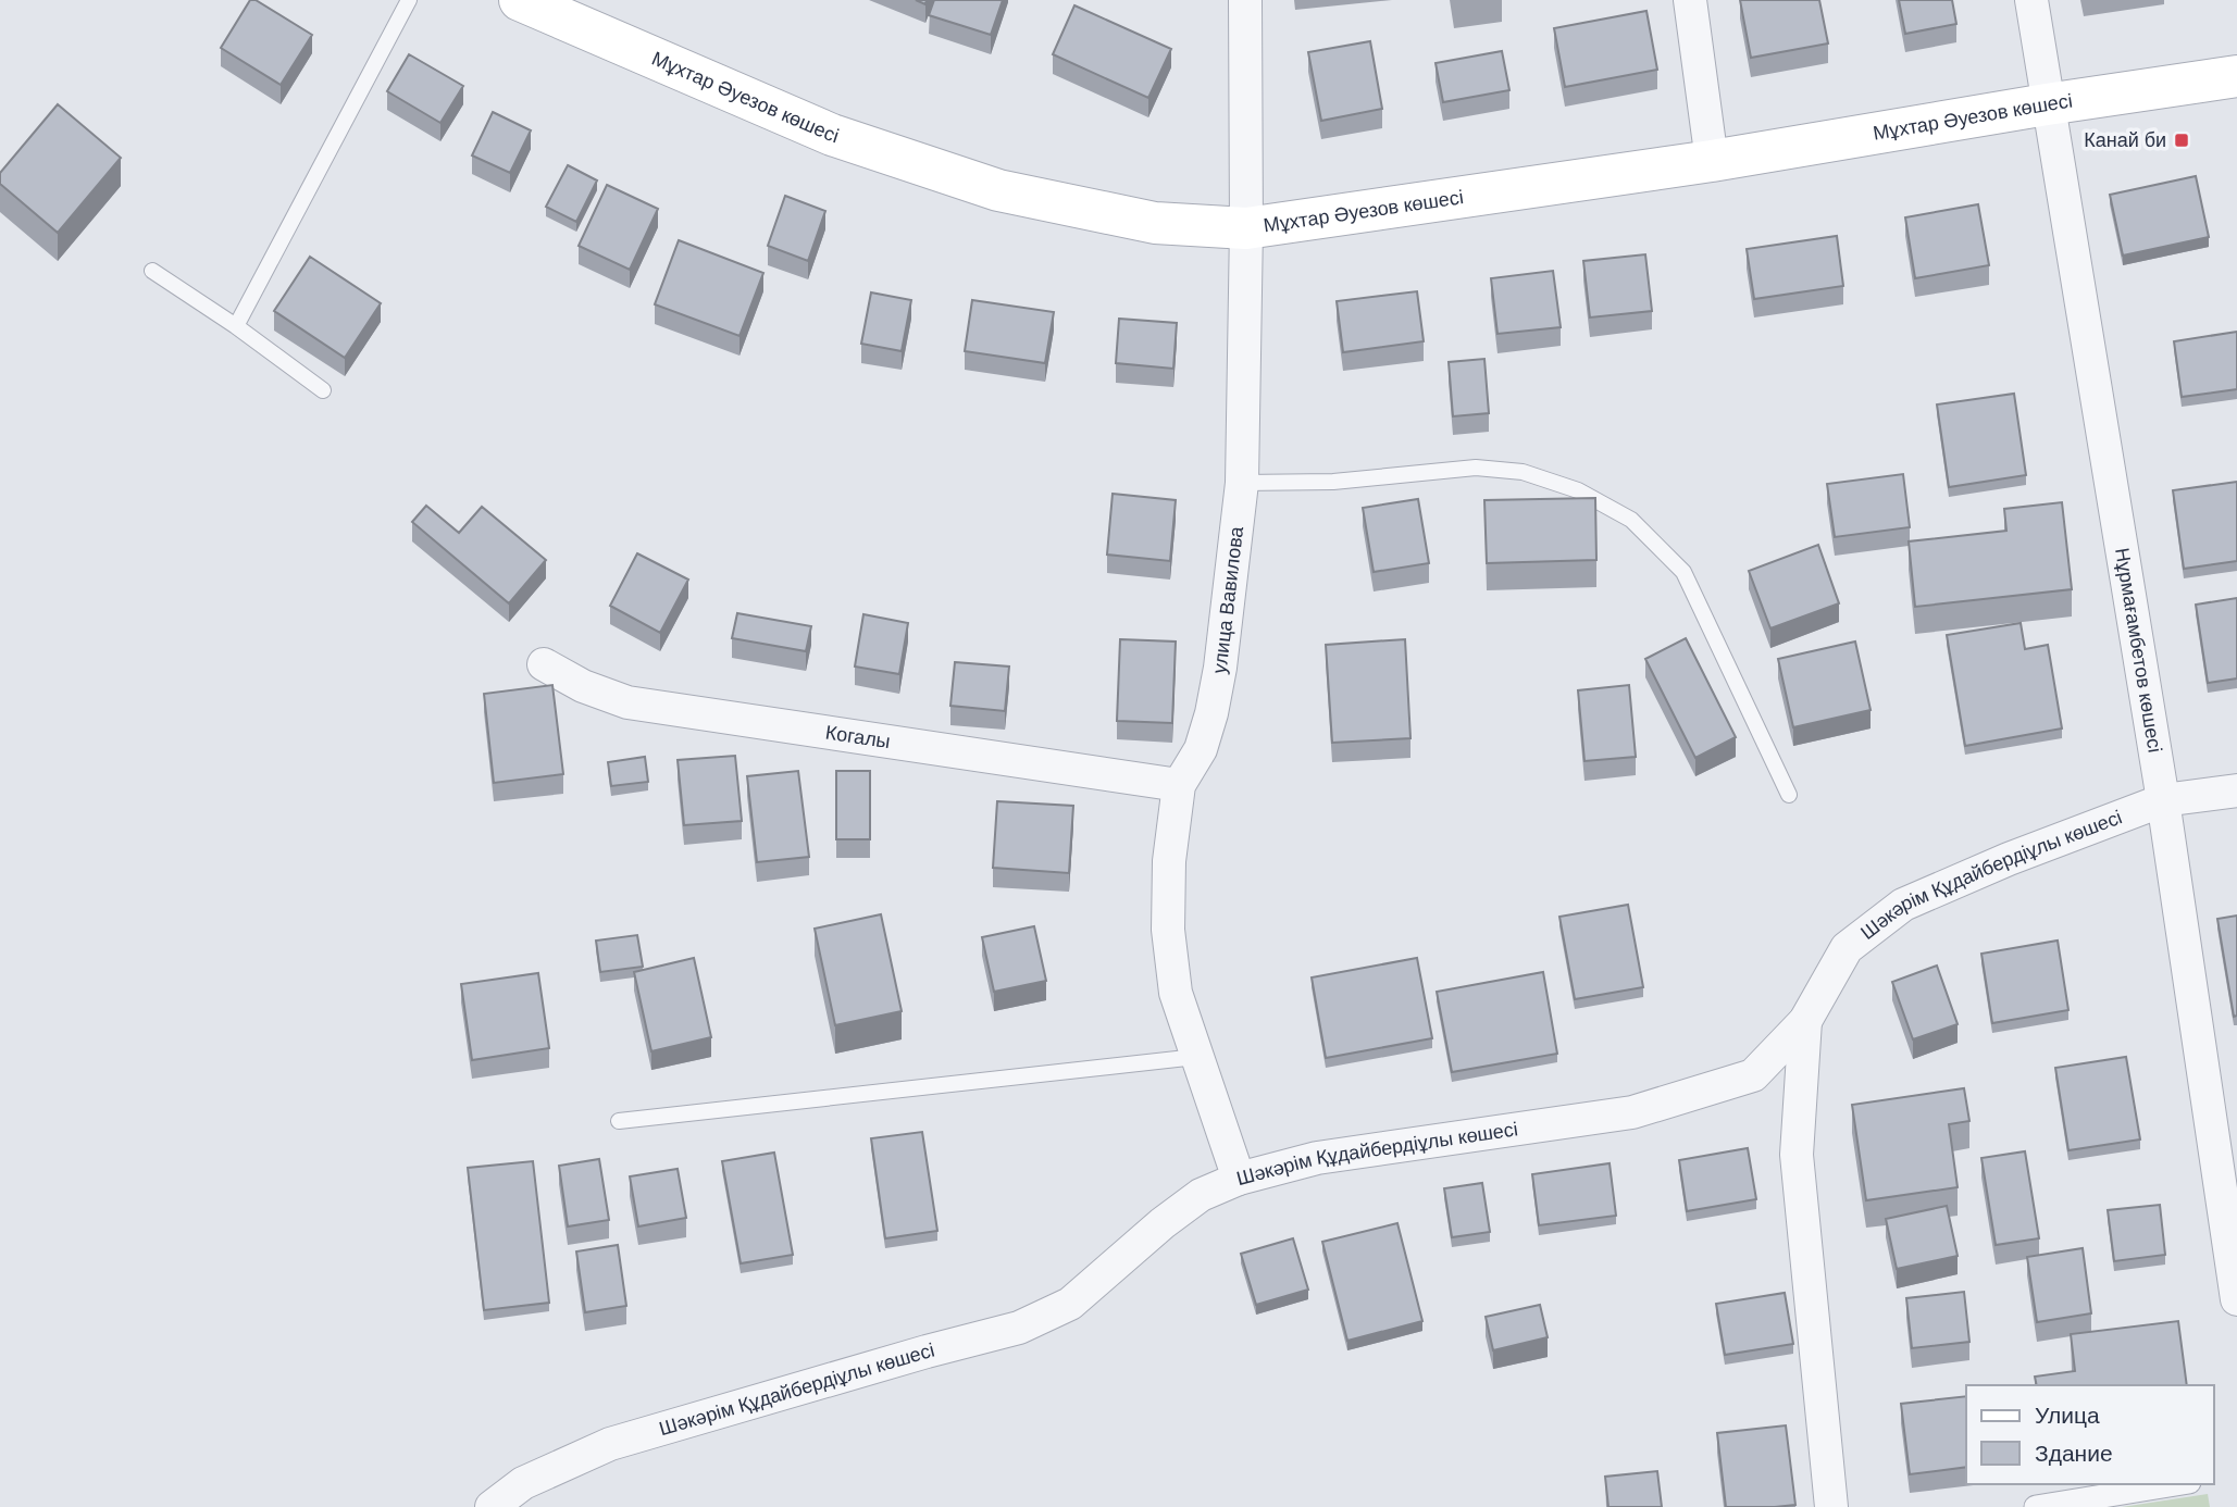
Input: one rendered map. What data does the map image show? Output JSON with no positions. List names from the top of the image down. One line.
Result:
{"streets":{"main road":["Мұхтар Әуезов көшесі"],"street":["улица Вавилова","Нұрмағамбетов көшесі","Когалы","Шәкәрім Құдайбердіұлы көшесі"]},"crossings":[["Мұхтар Әуезов көшесі","улица Вавилова"],["Мұхтар Әуезов көшесі","Нұрмағамбетов көшесі"],["улица Вавилова","Когалы"],["улица Вавилова","Шәкәрім Құдайбердіұлы көшесі"],["Нұрмағамбетов көшесі","Шәкәрім Құдайбердіұлы көшесі"]],"places":{"transit":["Канай би"]},"legend":["Улица","Здание"]}
